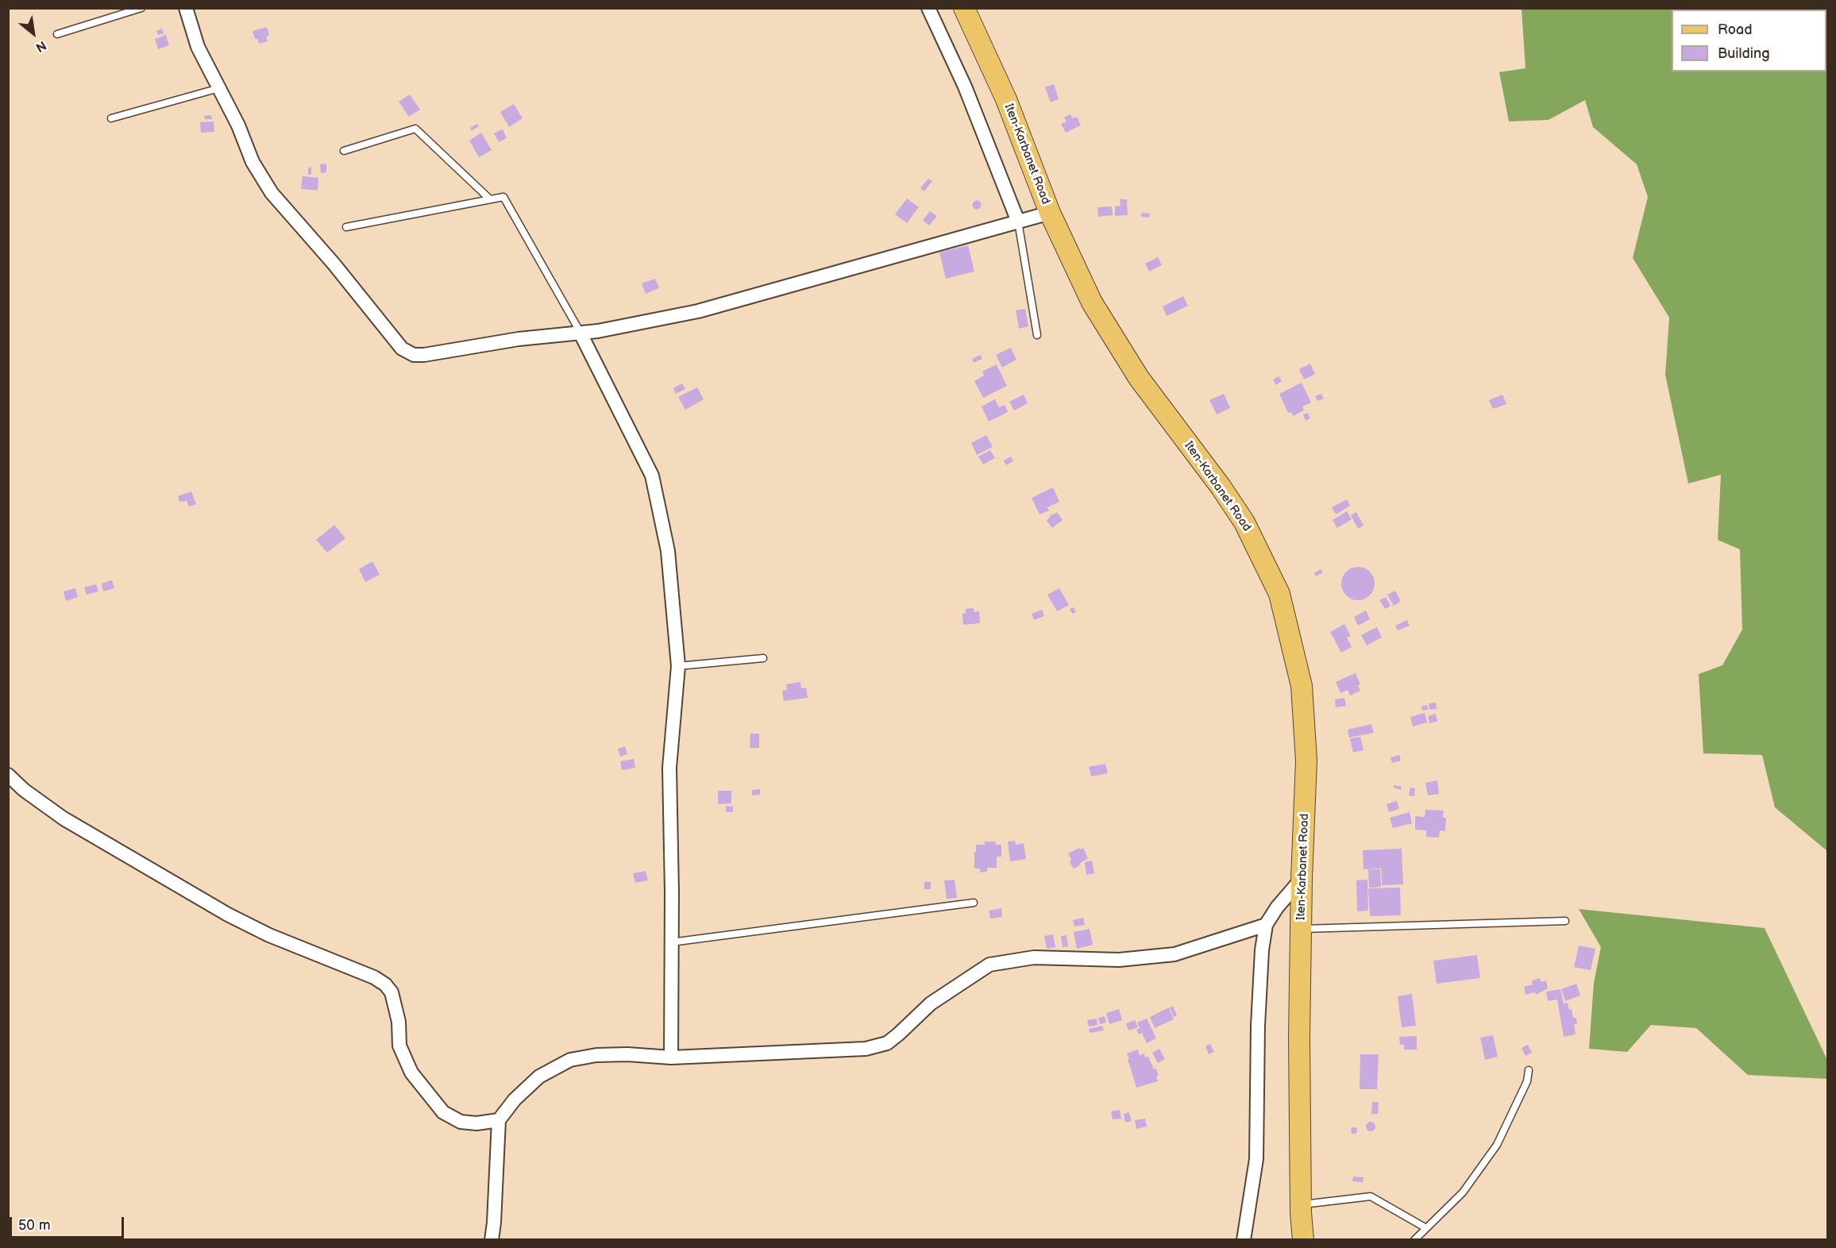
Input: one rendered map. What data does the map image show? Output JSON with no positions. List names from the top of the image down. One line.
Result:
{"streets":{"main road":["Iten-Karbanet Road"]},"legend":["Road","Building"],"scale_bar":"50 m","north":"bottom right"}
